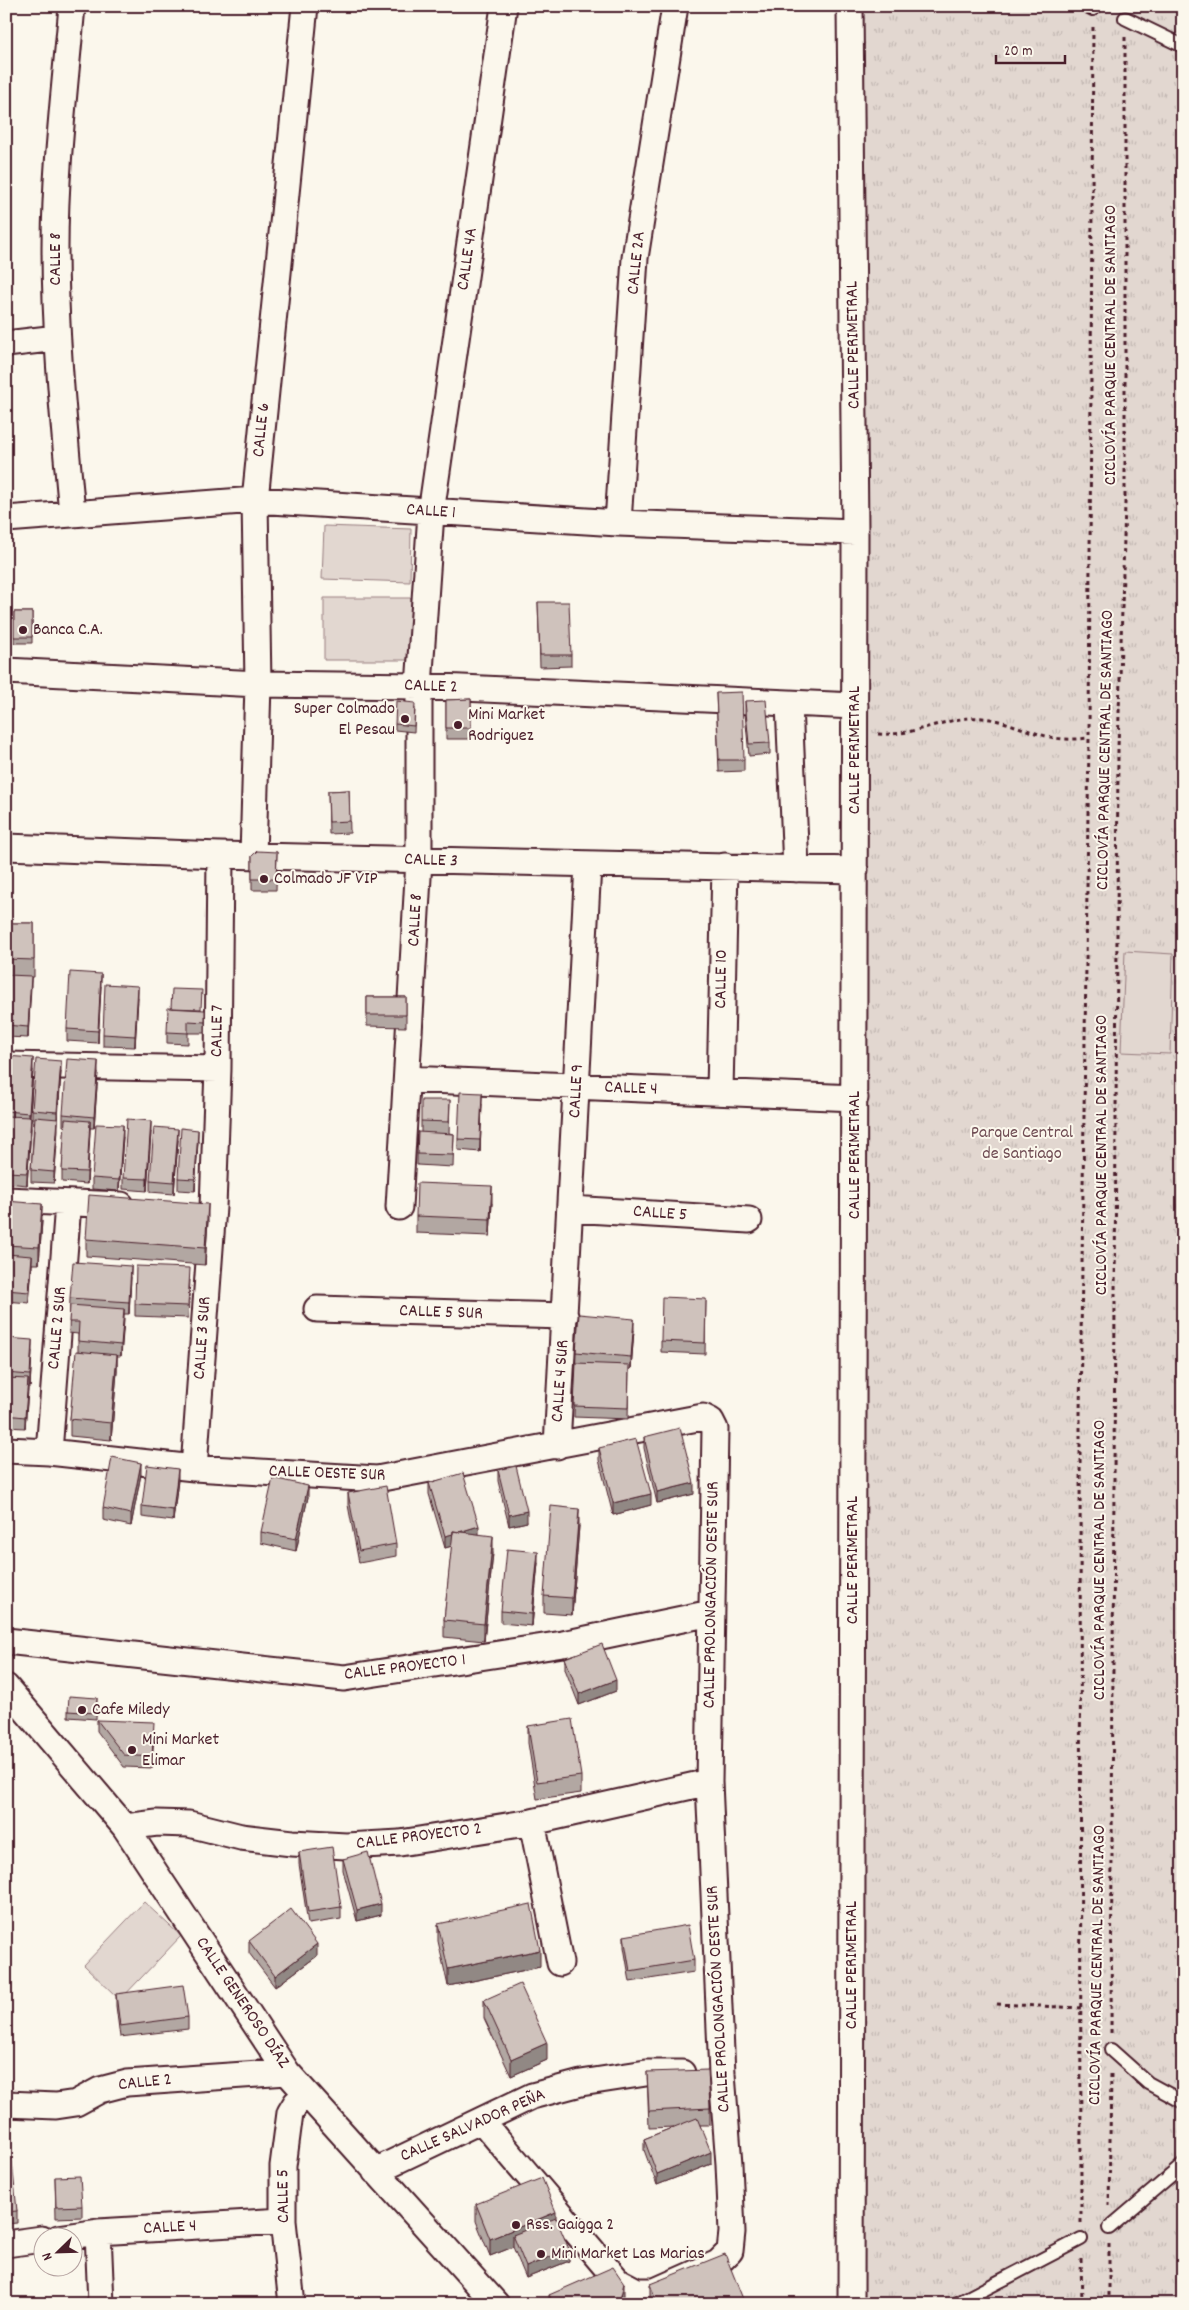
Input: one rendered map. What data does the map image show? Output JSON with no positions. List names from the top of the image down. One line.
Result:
{"streets":{"street":["CALLE 8","CALLE 4A","CALLE 2A","CALLE PERIMETRAL","CALLE 6","CALLE 1","CALLE 2","CALLE 3","CALLE 10","CALLE 7","CALLE 4","CALLE 9","CALLE 5","CALLE 5 SUR","CALLE 2 SUR","CALLE 3 SUR","CALLE 4 SUR","CALLE OESTE SUR","CALLE PROLONGACIÓN OESTE SUR","CALLE PROYECTO 1","CALLE PROYECTO 2","CALLE GENEROSO DÍAZ","CALLE SALVADOR PEÑA"],"path":["CICLOVÍA PARQUE CENTRAL DE SANTIAGO"]},"crossings":[["CALLE 8","CALLE 4A"],["CALLE 8","CALLE 1"],["CALLE 8","CALLE 2"],["CALLE 8","CALLE 3"],["CALLE 8","CALLE 4"],["CALLE 4A","CALLE 1"],["CALLE 2A","CALLE 1"],["CALLE PERIMETRAL","CALLE 1"],["CALLE PERIMETRAL","CALLE 2"],["CALLE PERIMETRAL","CALLE 3"],["CALLE PERIMETRAL","CALLE 4"],["CALLE 6","CALLE 1"],["CALLE 6","CALLE 2"],["CALLE 6","CALLE 3"],["CALLE 2","CALLE GENEROSO DÍAZ"],["CALLE 3","CALLE 10"],["CALLE 3","CALLE 7"],["CALLE 3","CALLE 9"],["CALLE 10","CALLE 4"],["CALLE 7","CALLE 3 SUR"],["CALLE 4","CALLE 9"],["CALLE 4","CALLE 5"],["CALLE 9","CALLE 5"],["CALLE 9","CALLE 5 SUR"],["CALLE 9","CALLE 4 SUR"],["CALLE 5","CALLE GENEROSO DÍAZ"],["CALLE 5 SUR","CALLE 4 SUR"],["CALLE 2 SUR","CALLE OESTE SUR"],["CALLE 3 SUR","CALLE OESTE SUR"],["CALLE 4 SUR","CALLE OESTE SUR"],["CALLE OESTE SUR","CALLE PROLONGACIÓN OESTE SUR"],["CALLE PROLONGACIÓN OESTE SUR","CALLE PROYECTO 1"],["CALLE PROLONGACIÓN OESTE SUR","CALLE PROYECTO 2"],["CALLE PROLONGACIÓN OESTE SUR","CALLE SALVADOR PEÑA"],["CALLE PROYECTO 2","CALLE GENEROSO DÍAZ"],["CALLE GENEROSO DÍAZ","CALLE SALVADOR PEÑA"]],"parks":["Parque Central de Santiago"],"places":["Banca C.A.","Super Colmado El Pesau","Mini Market Rodriguez","Colmado JF VIP","Cafe Miledy","Mini Market Elimar","Rss. Gaigga 2","Mini Market Las Marias"],"scale_bar":"20 m","north":"bottom left"}
